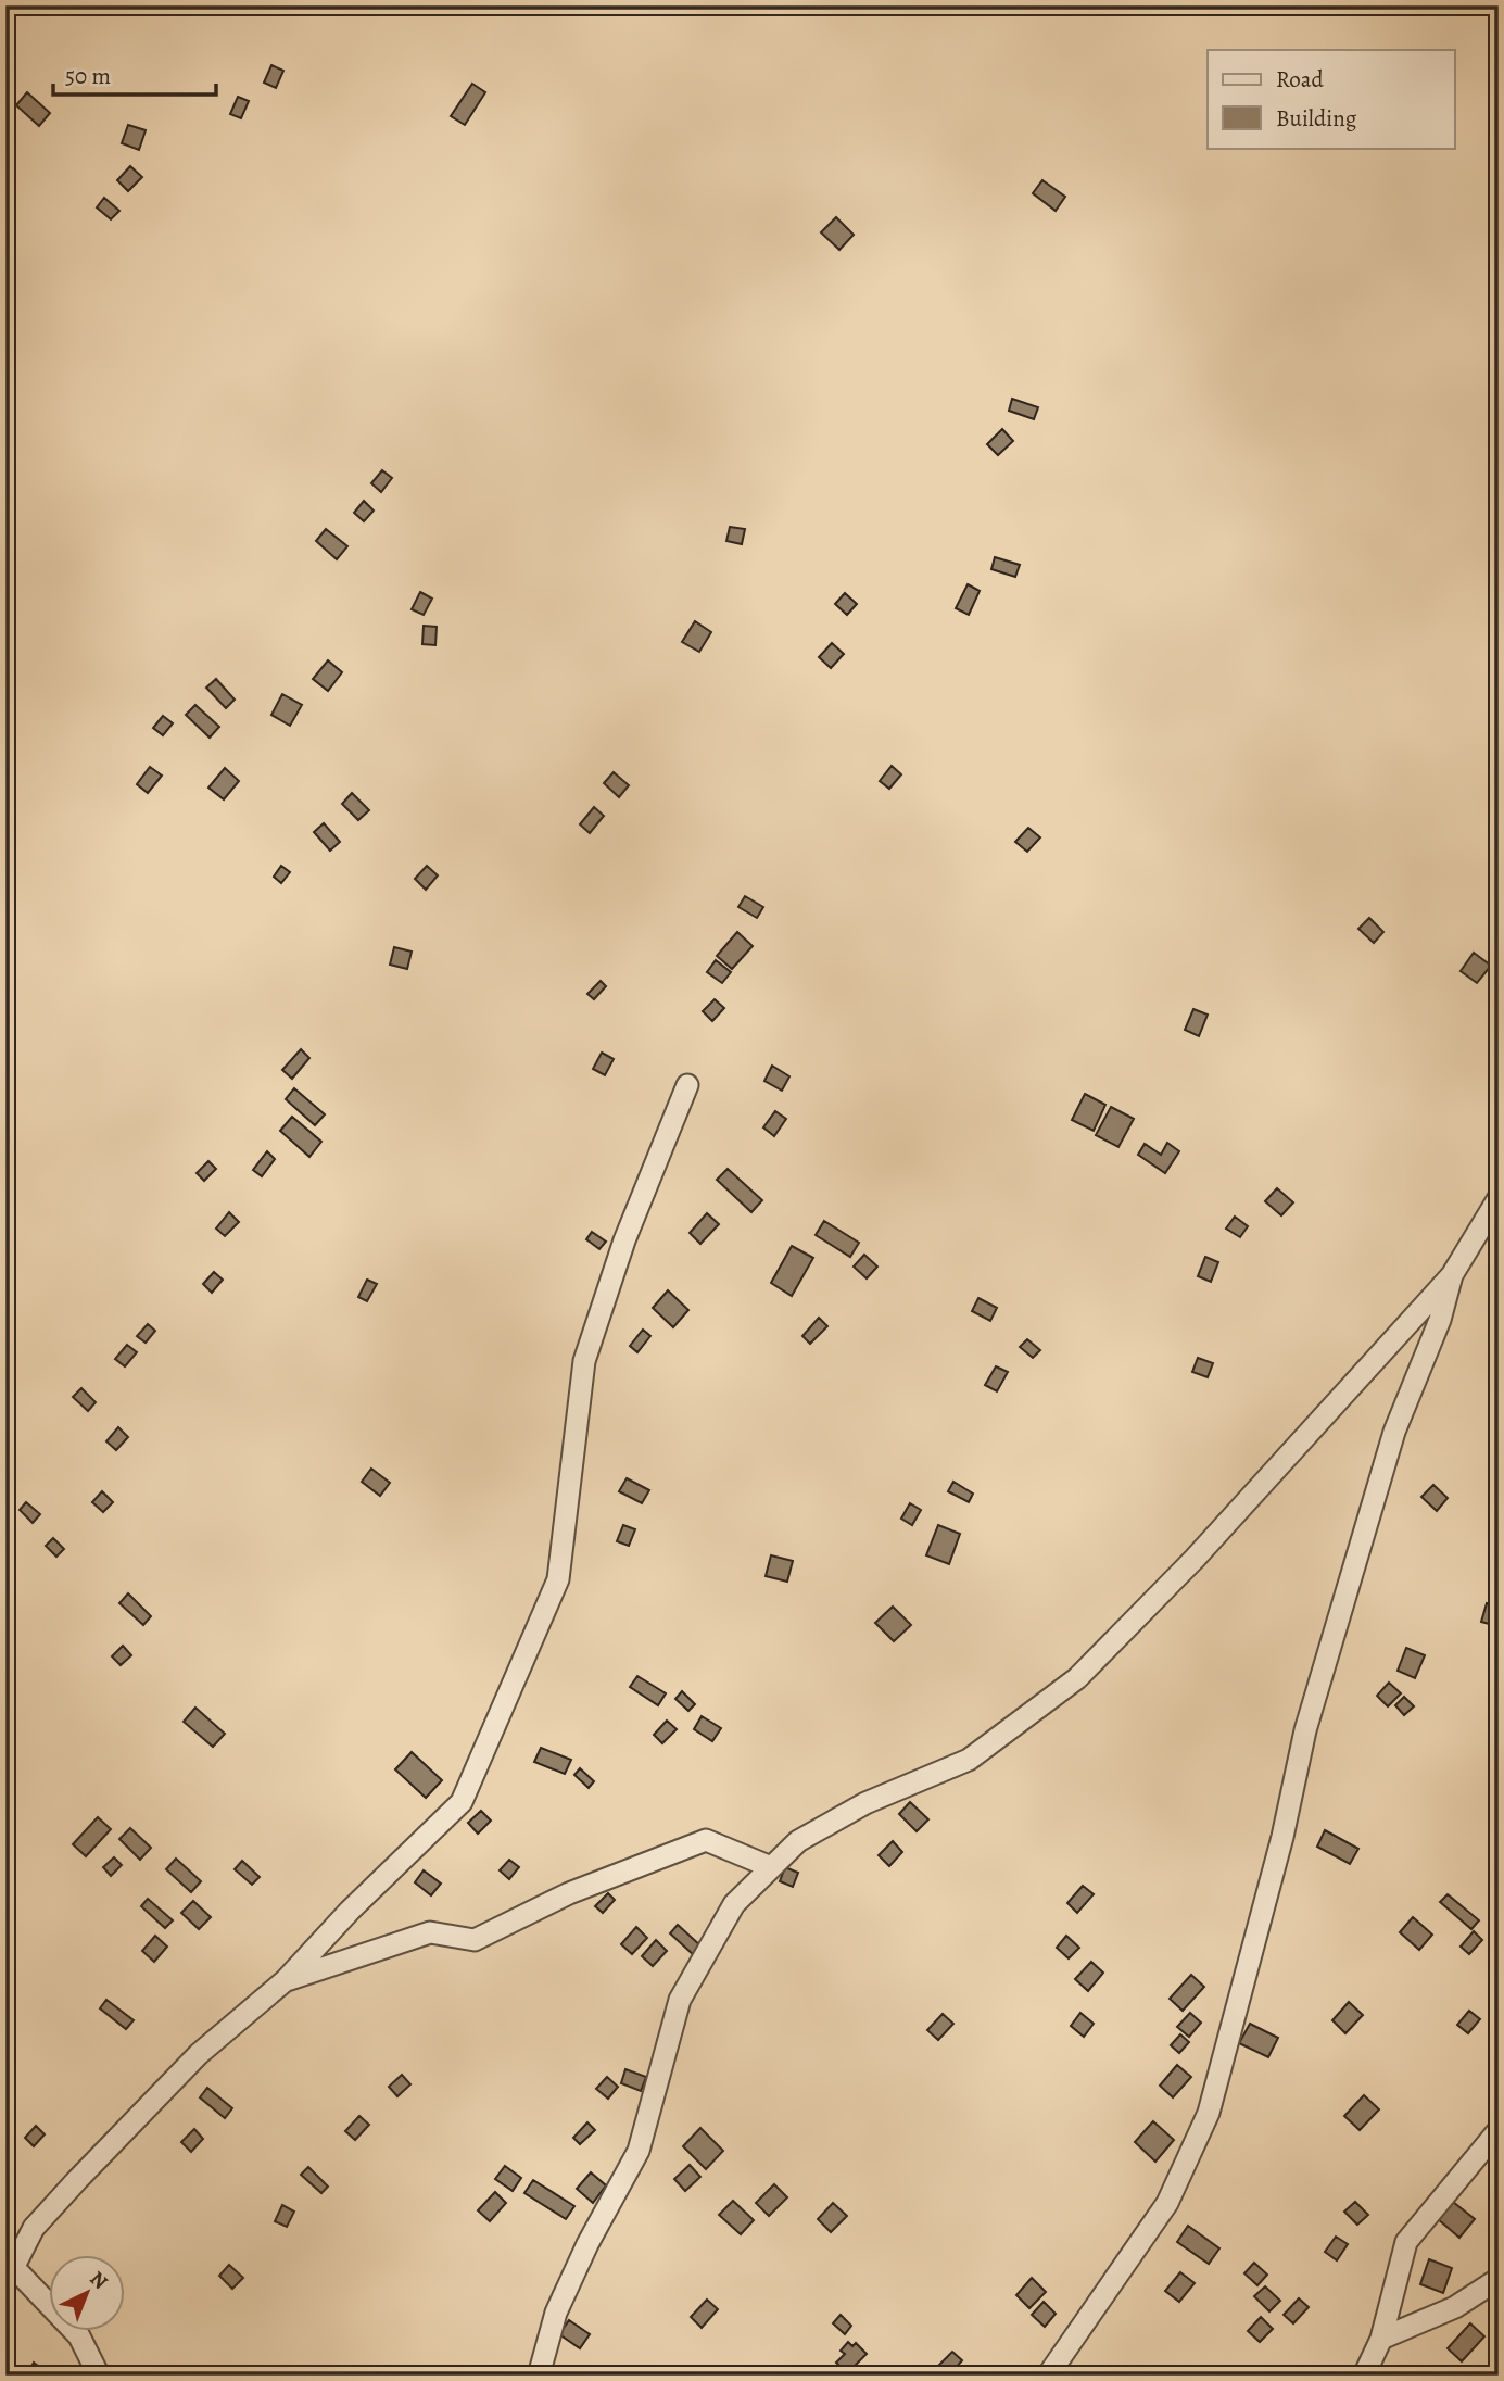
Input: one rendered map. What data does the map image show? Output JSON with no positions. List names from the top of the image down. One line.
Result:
{"legend":["Road","Building"],"scale_bar":"50 m","north":"top right"}
